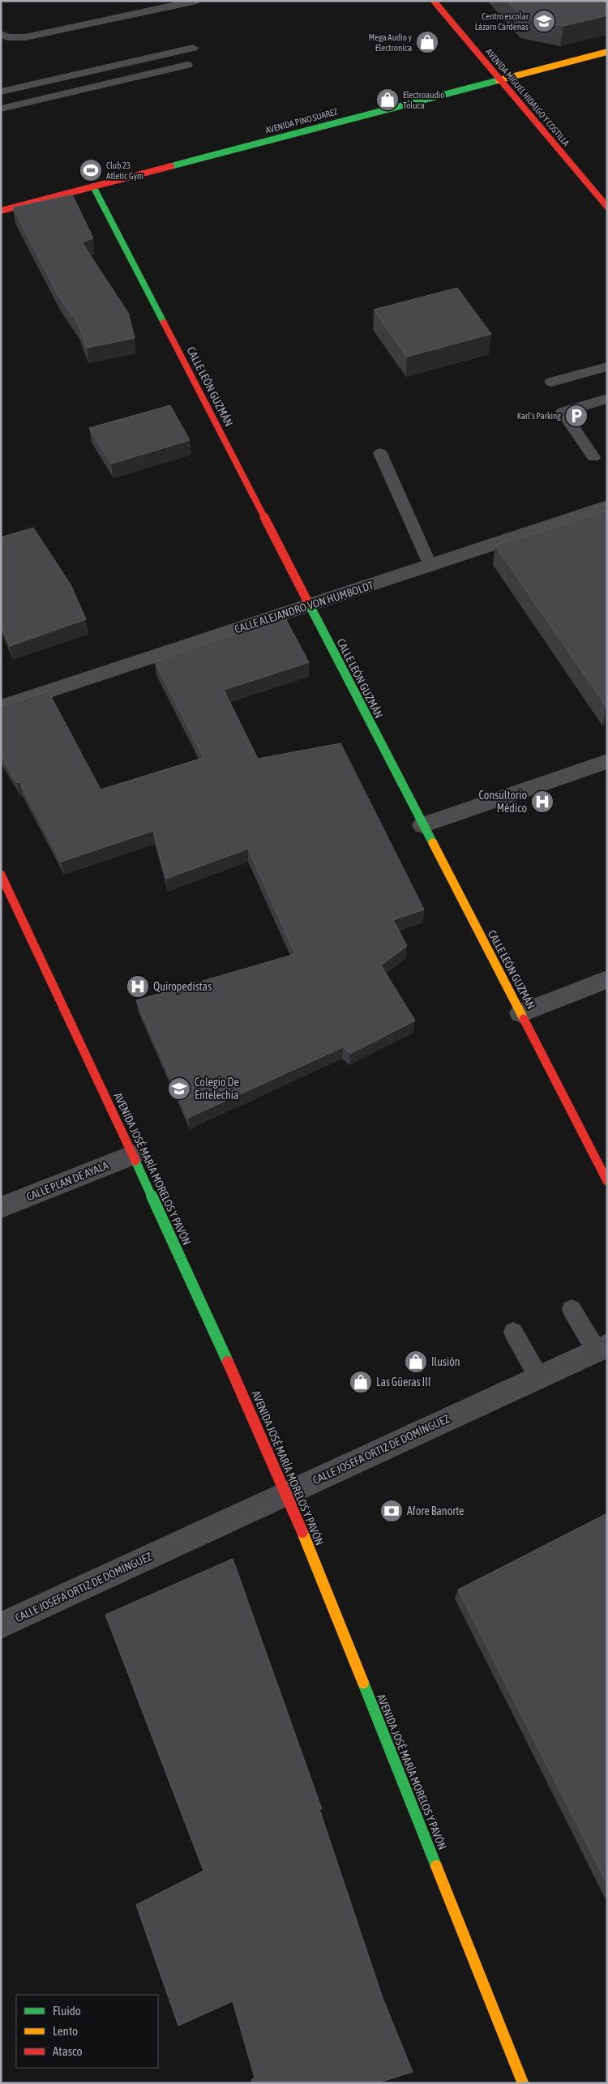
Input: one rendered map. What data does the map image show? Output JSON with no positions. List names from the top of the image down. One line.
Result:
{"streets":{"main road":["AVENIDA MIGUEL HIDALGO Y COSTILLA","AVENIDA PINO SUAREZ","CALLE LEÓN GUZMÁN","AVENIDA JOSÉ MARÍA MORELOS Y PAVÓN"],"street":["CALLE ALEJANDRO VON HUMBOLDT","CALLE PLAN DE AYALA","CALLE JOSEFA ORTIZ DE DOMÍNGUEZ"]},"crossings":[["AVENIDA MIGUEL HIDALGO Y COSTILLA","AVENIDA PINO SUAREZ"],["AVENIDA PINO SUAREZ","CALLE LEÓN GUZMÁN"],["CALLE LEÓN GUZMÁN","CALLE ALEJANDRO VON HUMBOLDT"],["AVENIDA JOSÉ MARÍA MORELOS Y PAVÓN","CALLE PLAN DE AYALA"],["AVENIDA JOSÉ MARÍA MORELOS Y PAVÓN","CALLE JOSEFA ORTIZ DE DOMÍNGUEZ"]],"places":{"school or university":["Centro escolar Lázaro Cárdenas","Colegio De Entelechia"],"shop":["Mega Audio y Electronica","Electroaudio Toluca","Ilusión","Las Güeras III"],"sports":["Club 23 Atletic Gym"],"parking":["Karl's Parking"],"hospital":["Consultorio Médico","Quiropedistas"],"bank":["Afore Banorte"]},"legend":["Fluido","Lento","Atasco"]}
